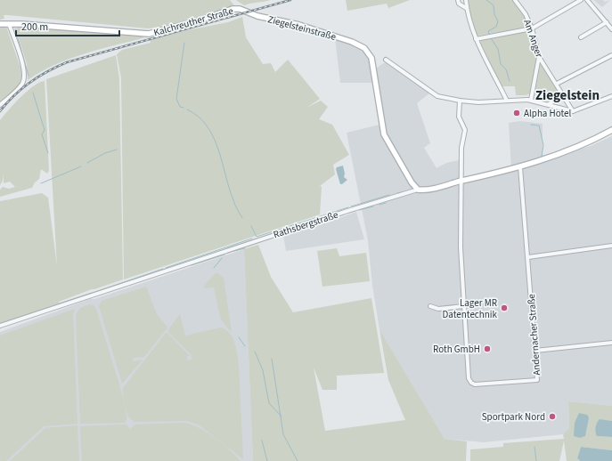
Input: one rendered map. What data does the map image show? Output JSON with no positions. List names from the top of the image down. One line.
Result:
{"streets":{"street":["Kalchreuther Straße","Ziegelsteinstraße","Am Anger","Rathsbergstraße","Andernacher Straße"]},"crossings":[["Kalchreuther Straße","Ziegelsteinstraße"],["Ziegelsteinstraße","Rathsbergstraße"],["Rathsbergstraße","Andernacher Straße"]],"districts":["Ziegelstein"],"places":["Alpha Hotel","Lager MR Datentechnik","Roth GmbH","Sportpark Nord"],"scale_bar":"200 m"}
